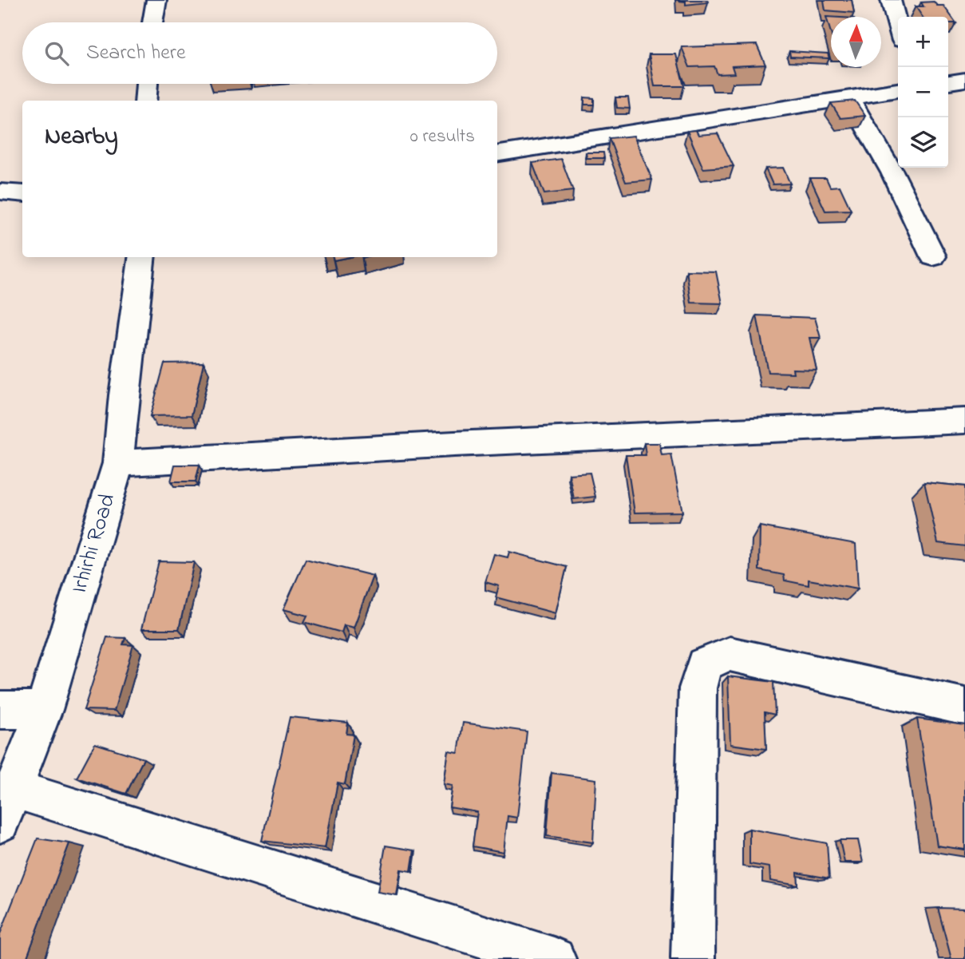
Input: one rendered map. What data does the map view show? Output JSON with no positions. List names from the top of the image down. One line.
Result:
{"streets":{"street":["Irhirhi Road"]},"north":"top","page":{"map_buttons":["+","−"],"search":"Search here","heading":["Nearby","0 results"]}}
